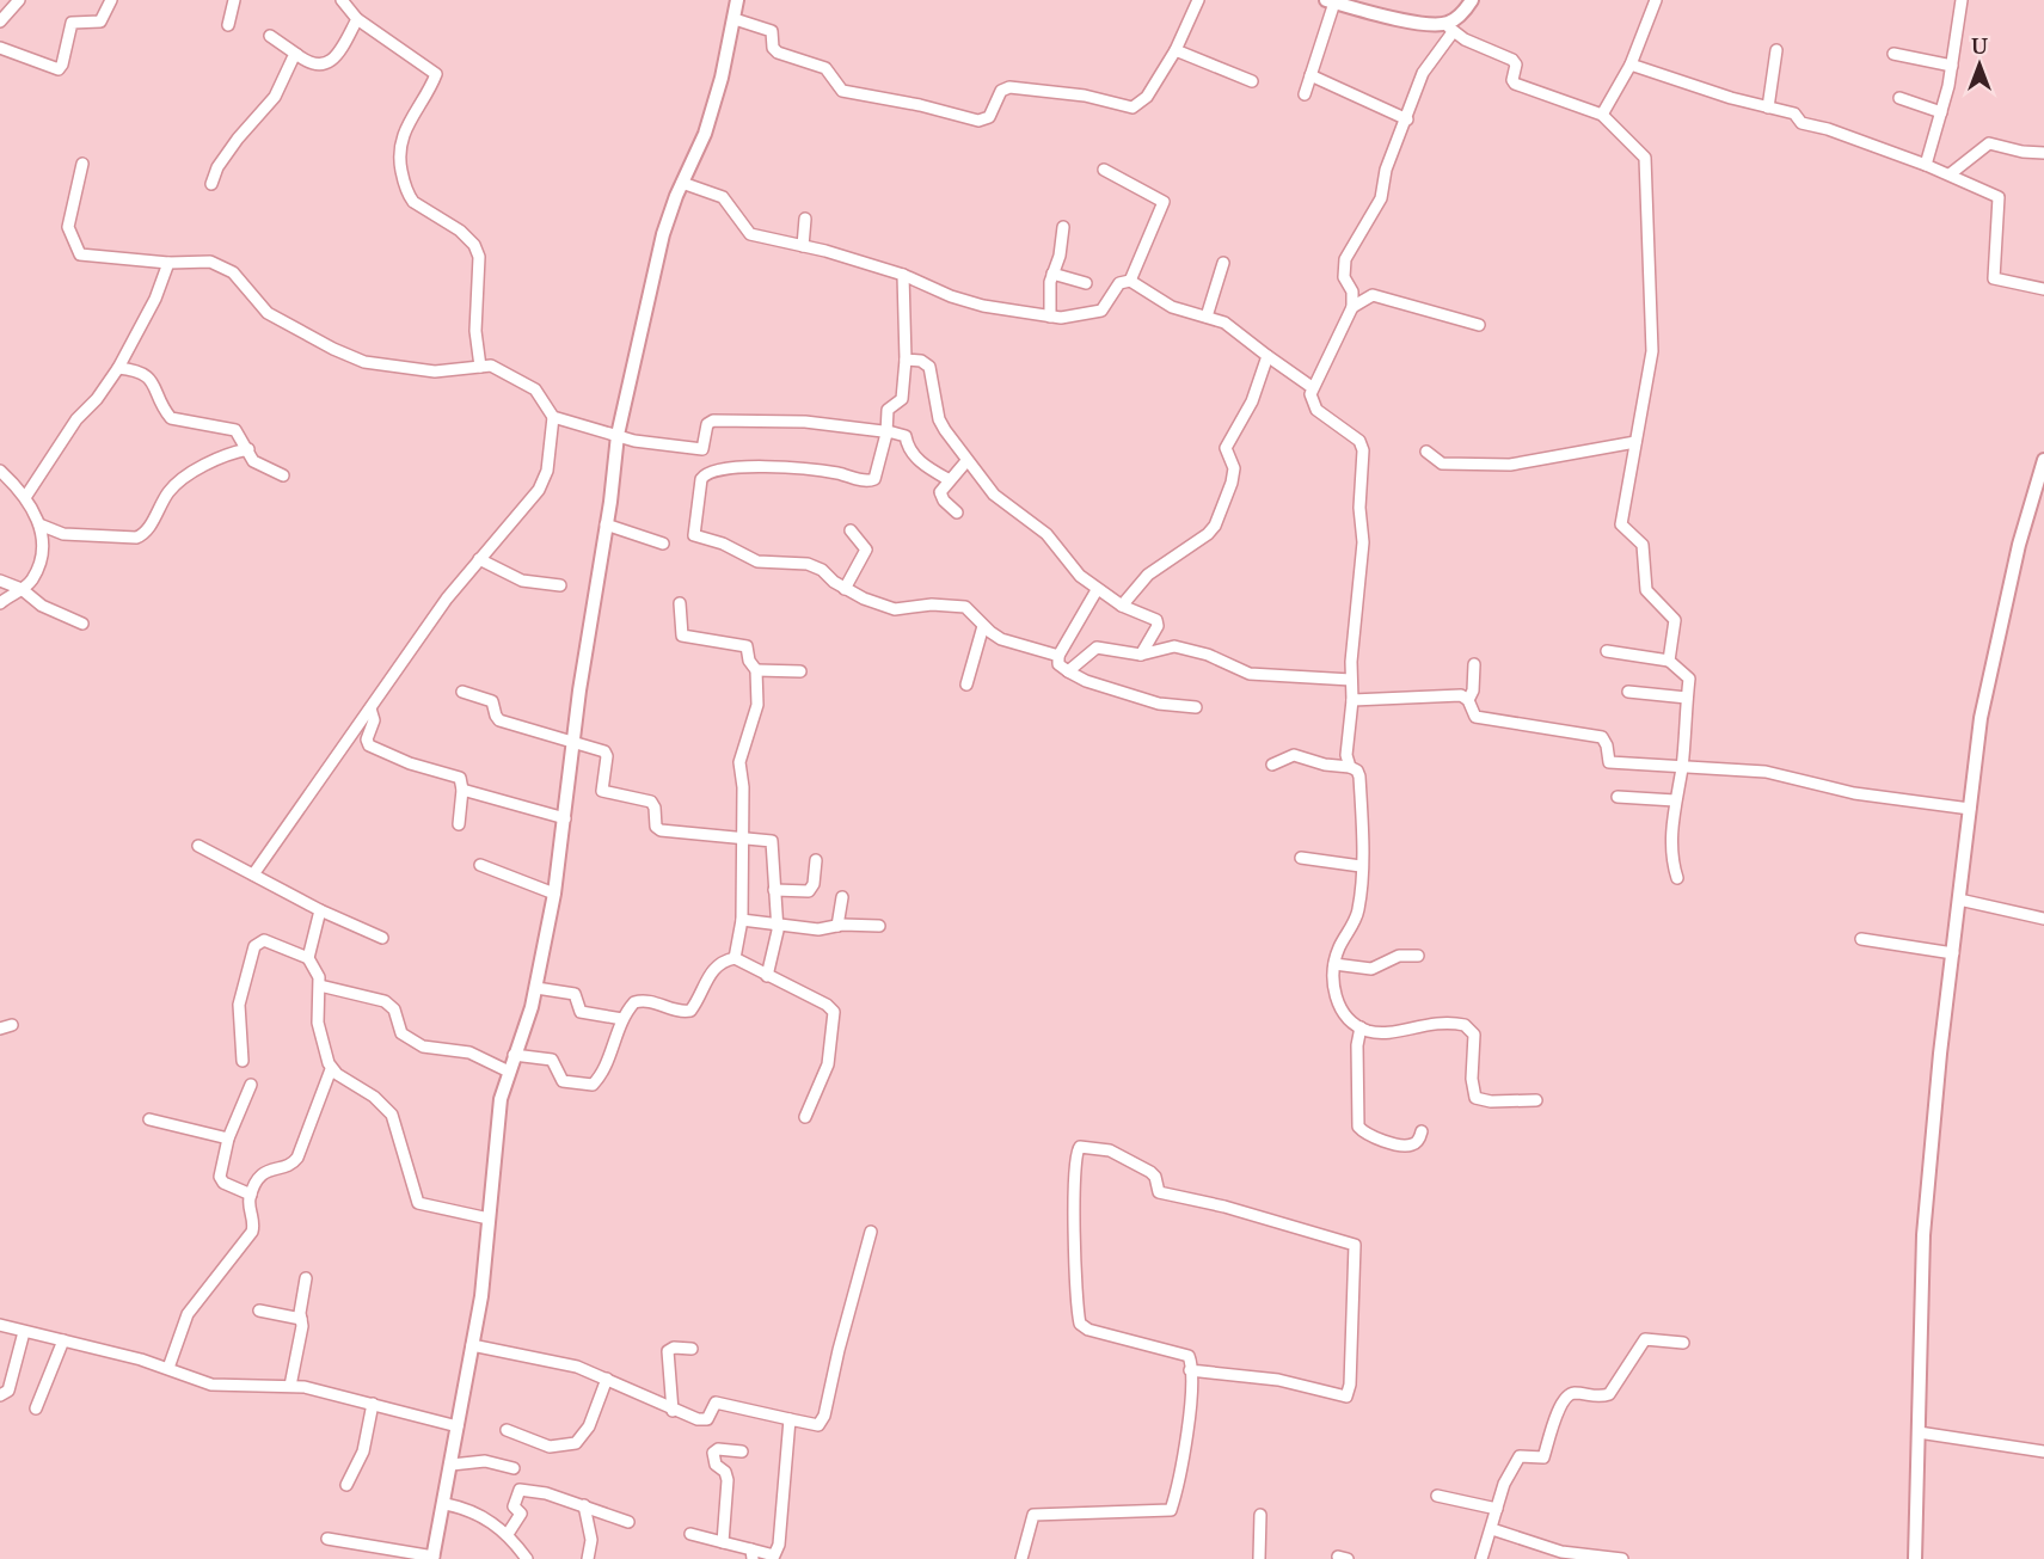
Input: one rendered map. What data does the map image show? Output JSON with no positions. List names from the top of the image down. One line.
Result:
{"north":"top"}
